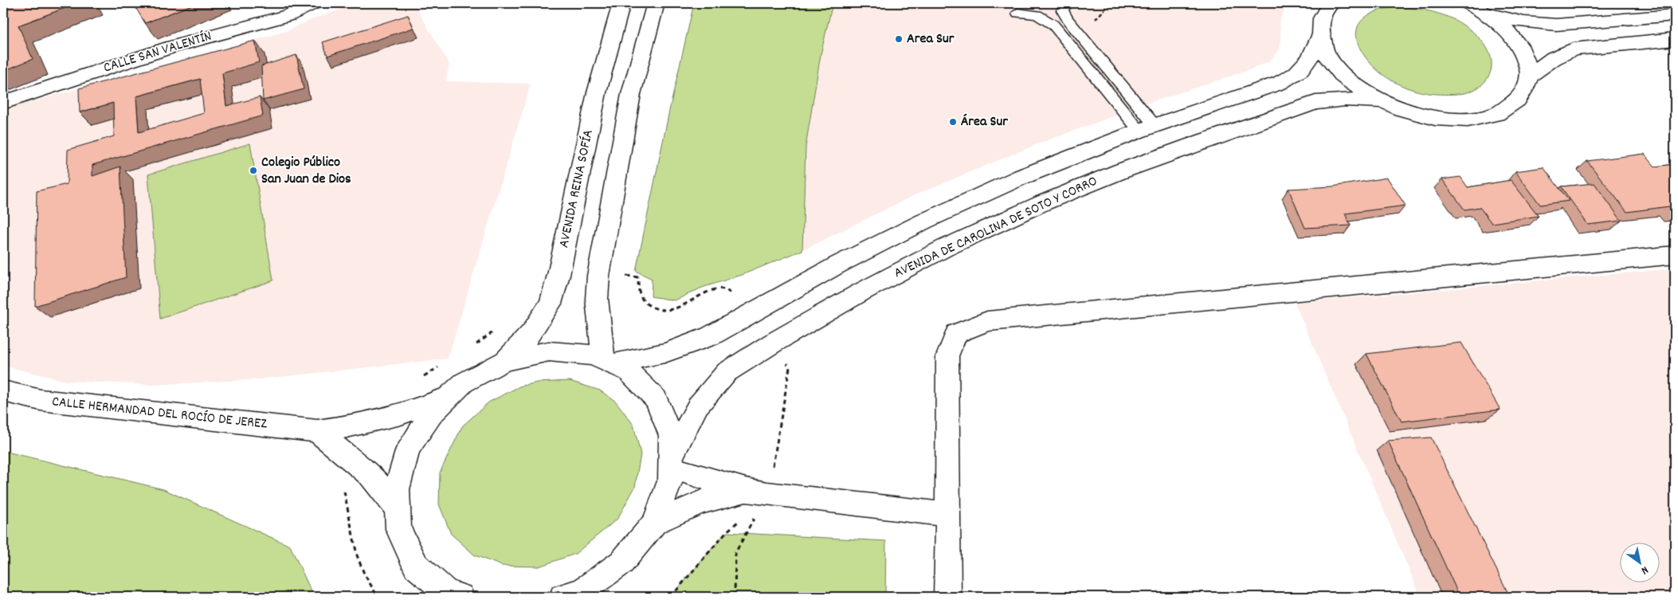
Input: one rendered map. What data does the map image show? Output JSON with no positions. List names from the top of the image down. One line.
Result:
{"streets":{"street":["CALLE SAN VALENTÍN","AVENIDA REINA SOFÍA","AVENIDA DE CAROLINA DE SOTO Y CORRO","CALLE HERMANDAD DEL ROCÍO DE JEREZ"]},"crossings":[["AVENIDA REINA SOFÍA","AVENIDA DE CAROLINA DE SOTO Y CORRO"],["AVENIDA REINA SOFÍA","CALLE HERMANDAD DEL ROCÍO DE JEREZ"]],"places":["Area Sur","Área Sur","Colegio Público San Juan de Dios"],"north":"bottom right"}
